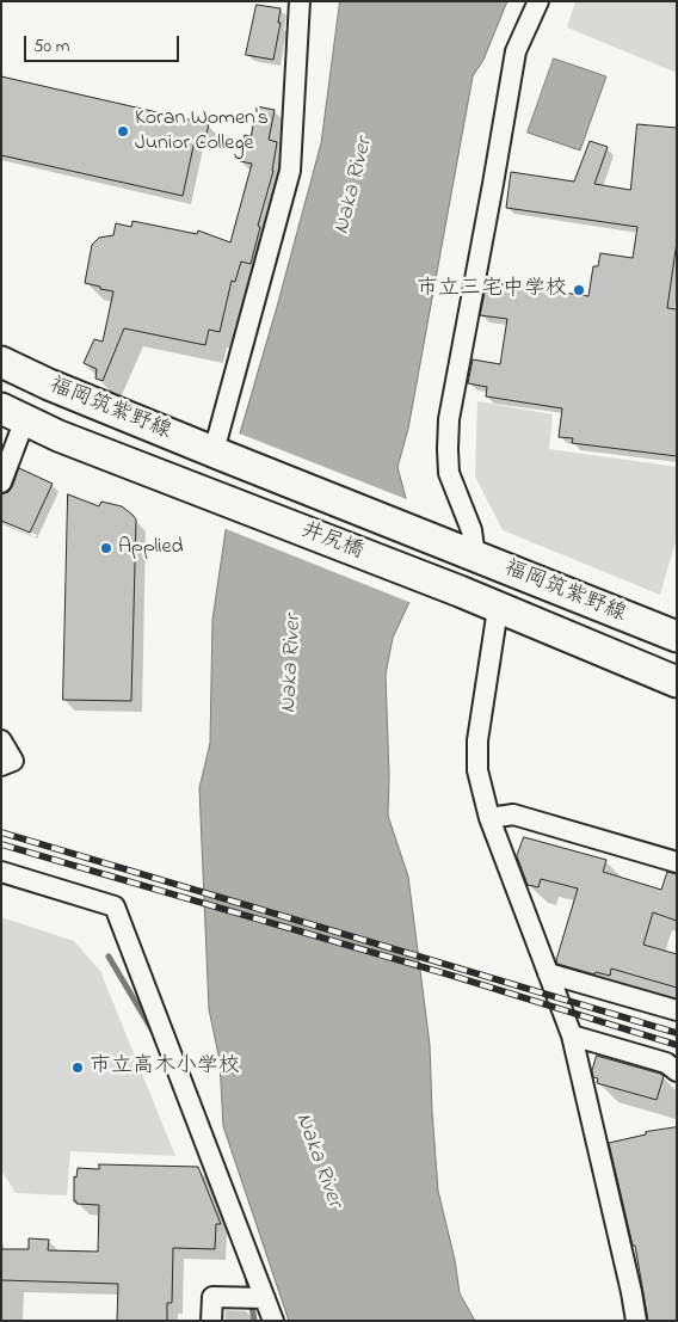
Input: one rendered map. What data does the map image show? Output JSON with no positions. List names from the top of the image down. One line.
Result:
{"streets":{"main road":["福岡筑紫野線","井尻橋"]},"crossings":[["福岡筑紫野線","井尻橋"]],"water":["Naka River"],"places":["Koran Women's Junior College","市立三宅中学校","Applied","市立高木小学校"],"scale_bar":"50 m"}
